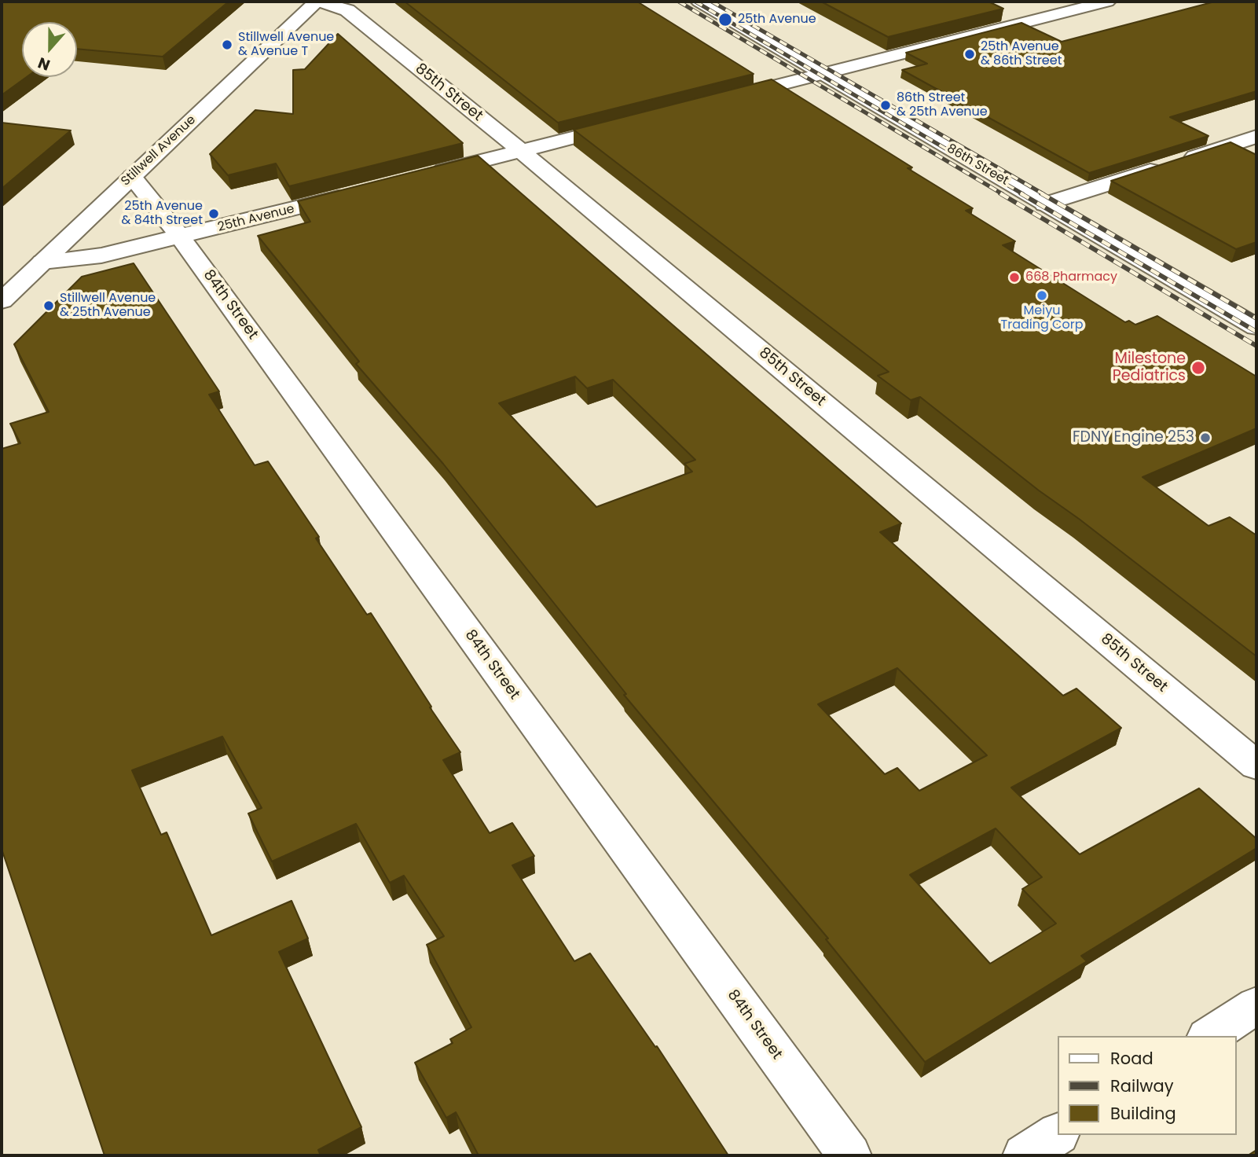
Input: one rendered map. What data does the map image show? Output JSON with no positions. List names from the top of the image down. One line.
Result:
{"streets":{"street":["85th Street","Stillwell Avenue","86th Street","25th Avenue","84th Street"]},"crossings":[["85th Street","Stillwell Avenue"],["Stillwell Avenue","25th Avenue"],["Stillwell Avenue","84th Street"],["25th Avenue","84th Street"]],"places":["25th Avenue","Stillwell Avenue & Avenue T","25th Avenue & 86th Street","86th Street & 25th Avenue","25th Avenue & 84th Street","668 Pharmacy","Meiyu Trading Corp","Stillwell Avenue & 25th Avenue","Milestone Pediatrics","FDNY Engine 253"],"legend":["Road","Railway","Building"],"north":"bottom"}
